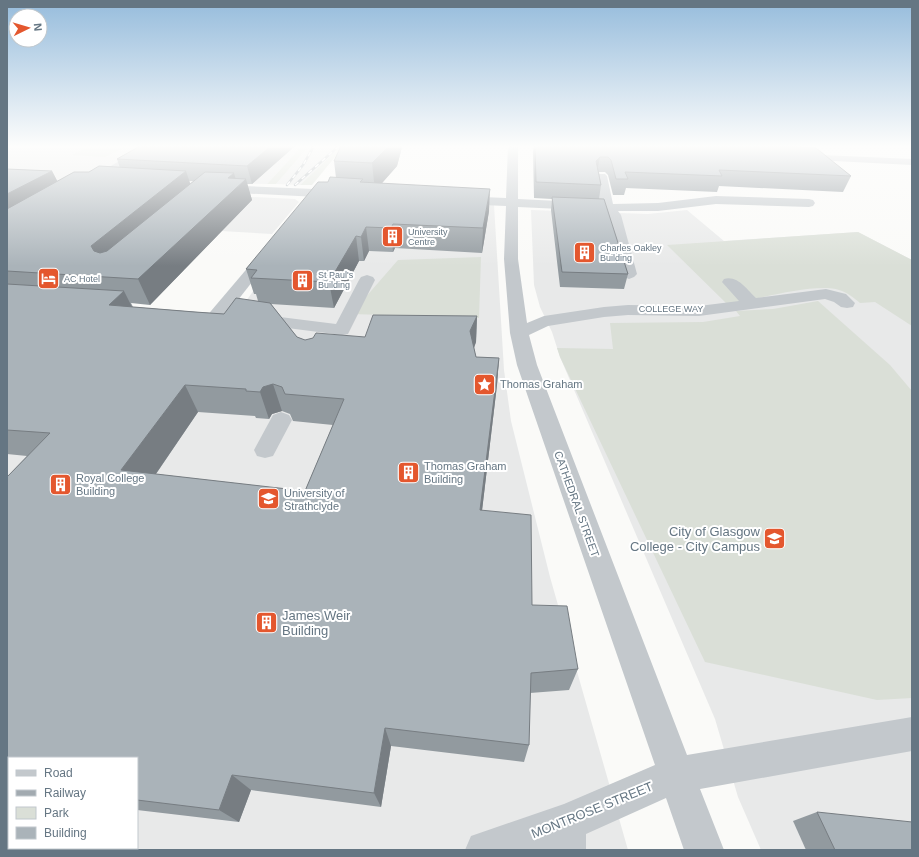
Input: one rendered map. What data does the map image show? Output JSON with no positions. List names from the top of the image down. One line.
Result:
{"streets":{"street":["COLLEGE WAY","CATHEDRAL STREET","MONTROSE STREET"]},"crossings":[["COLLEGE WAY","CATHEDRAL STREET"],["CATHEDRAL STREET","MONTROSE STREET"]],"places":{"building":["University Centre","Charles Oakley Building","St Paul's Building","Thomas Graham Building","Royal College Building","James Weir Building"],"hotel":["AC Hotel"],"place":["Thomas Graham"],"school or university":["University of Strathclyde","City of Glasgow College - City Campus"]},"legend":["Road","Railway","Park","Building"],"north":"right"}
